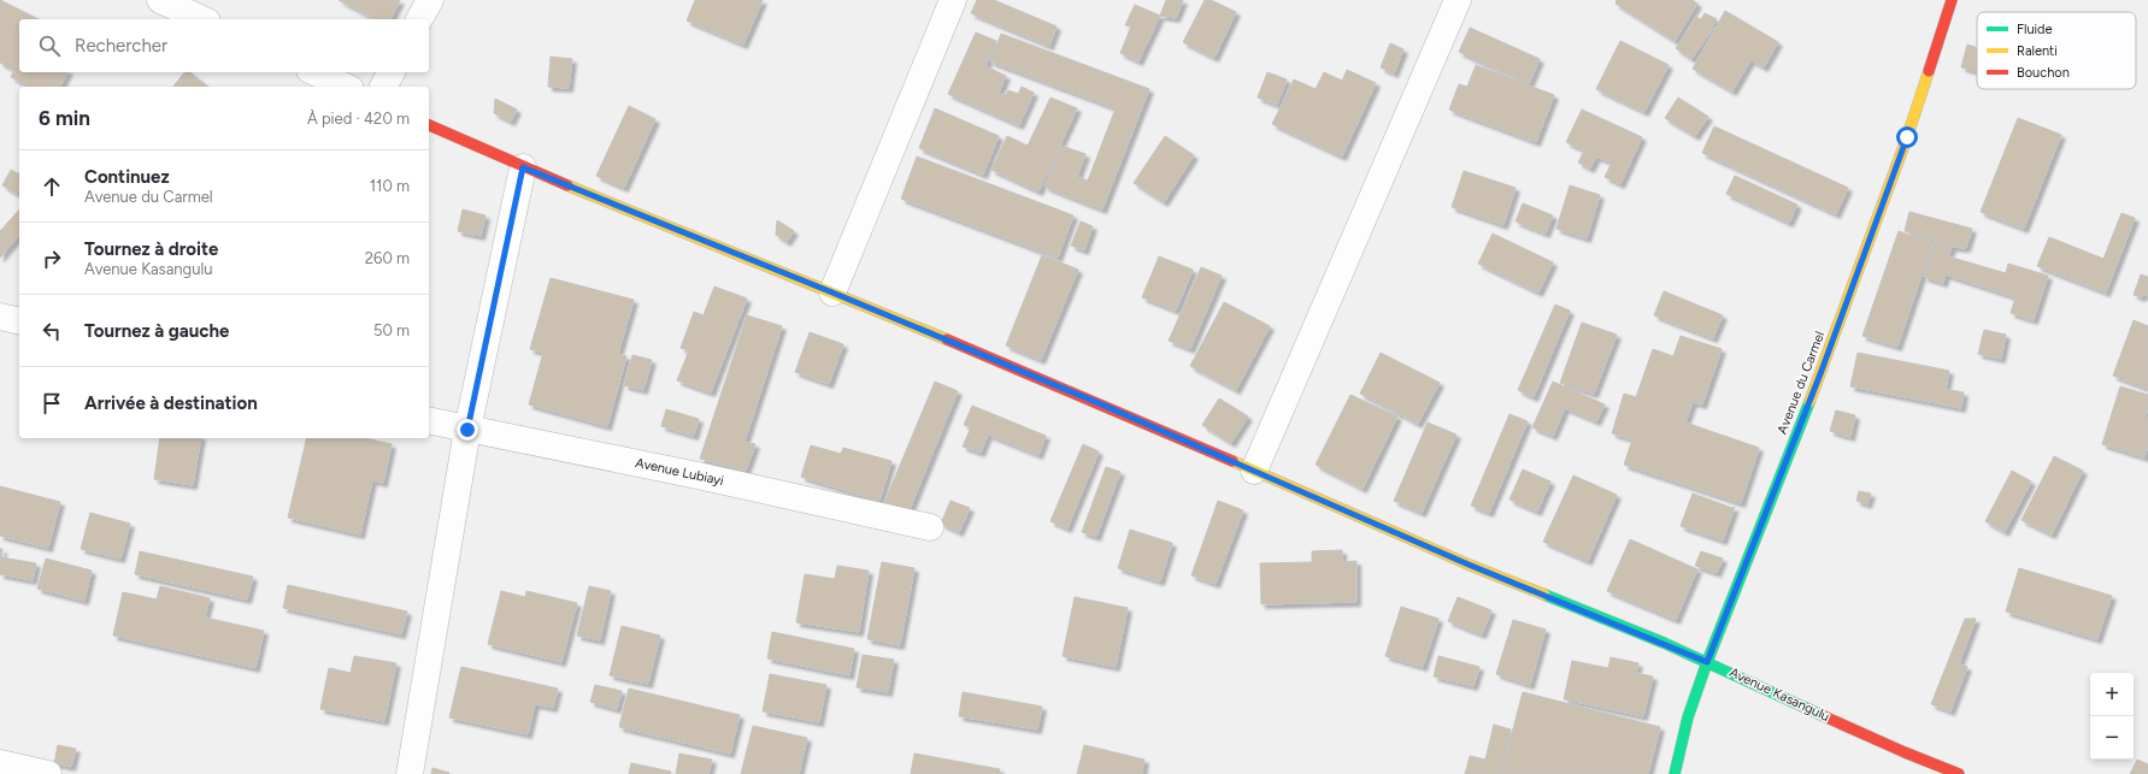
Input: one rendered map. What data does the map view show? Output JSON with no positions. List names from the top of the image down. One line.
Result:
{"streets":{"street":["Avenue du Carmel","Avenue Lubiayi","Avenue Kasangulu"]},"crossings":[["Avenue du Carmel","Avenue Kasangulu"]],"legend":["Fluide","Ralenti","Bouchon"],"page":{"search":"Rechercher","heading":["6 min","À pied · 420 m"],"list":[["Continuez","Avenue du Carmel","110 m"],["Tournez à droite","Avenue Kasangulu","260 m"],["Tournez à gauche","50 m"],"Arrivée à destination"],"map_buttons":["+","−"]}}
